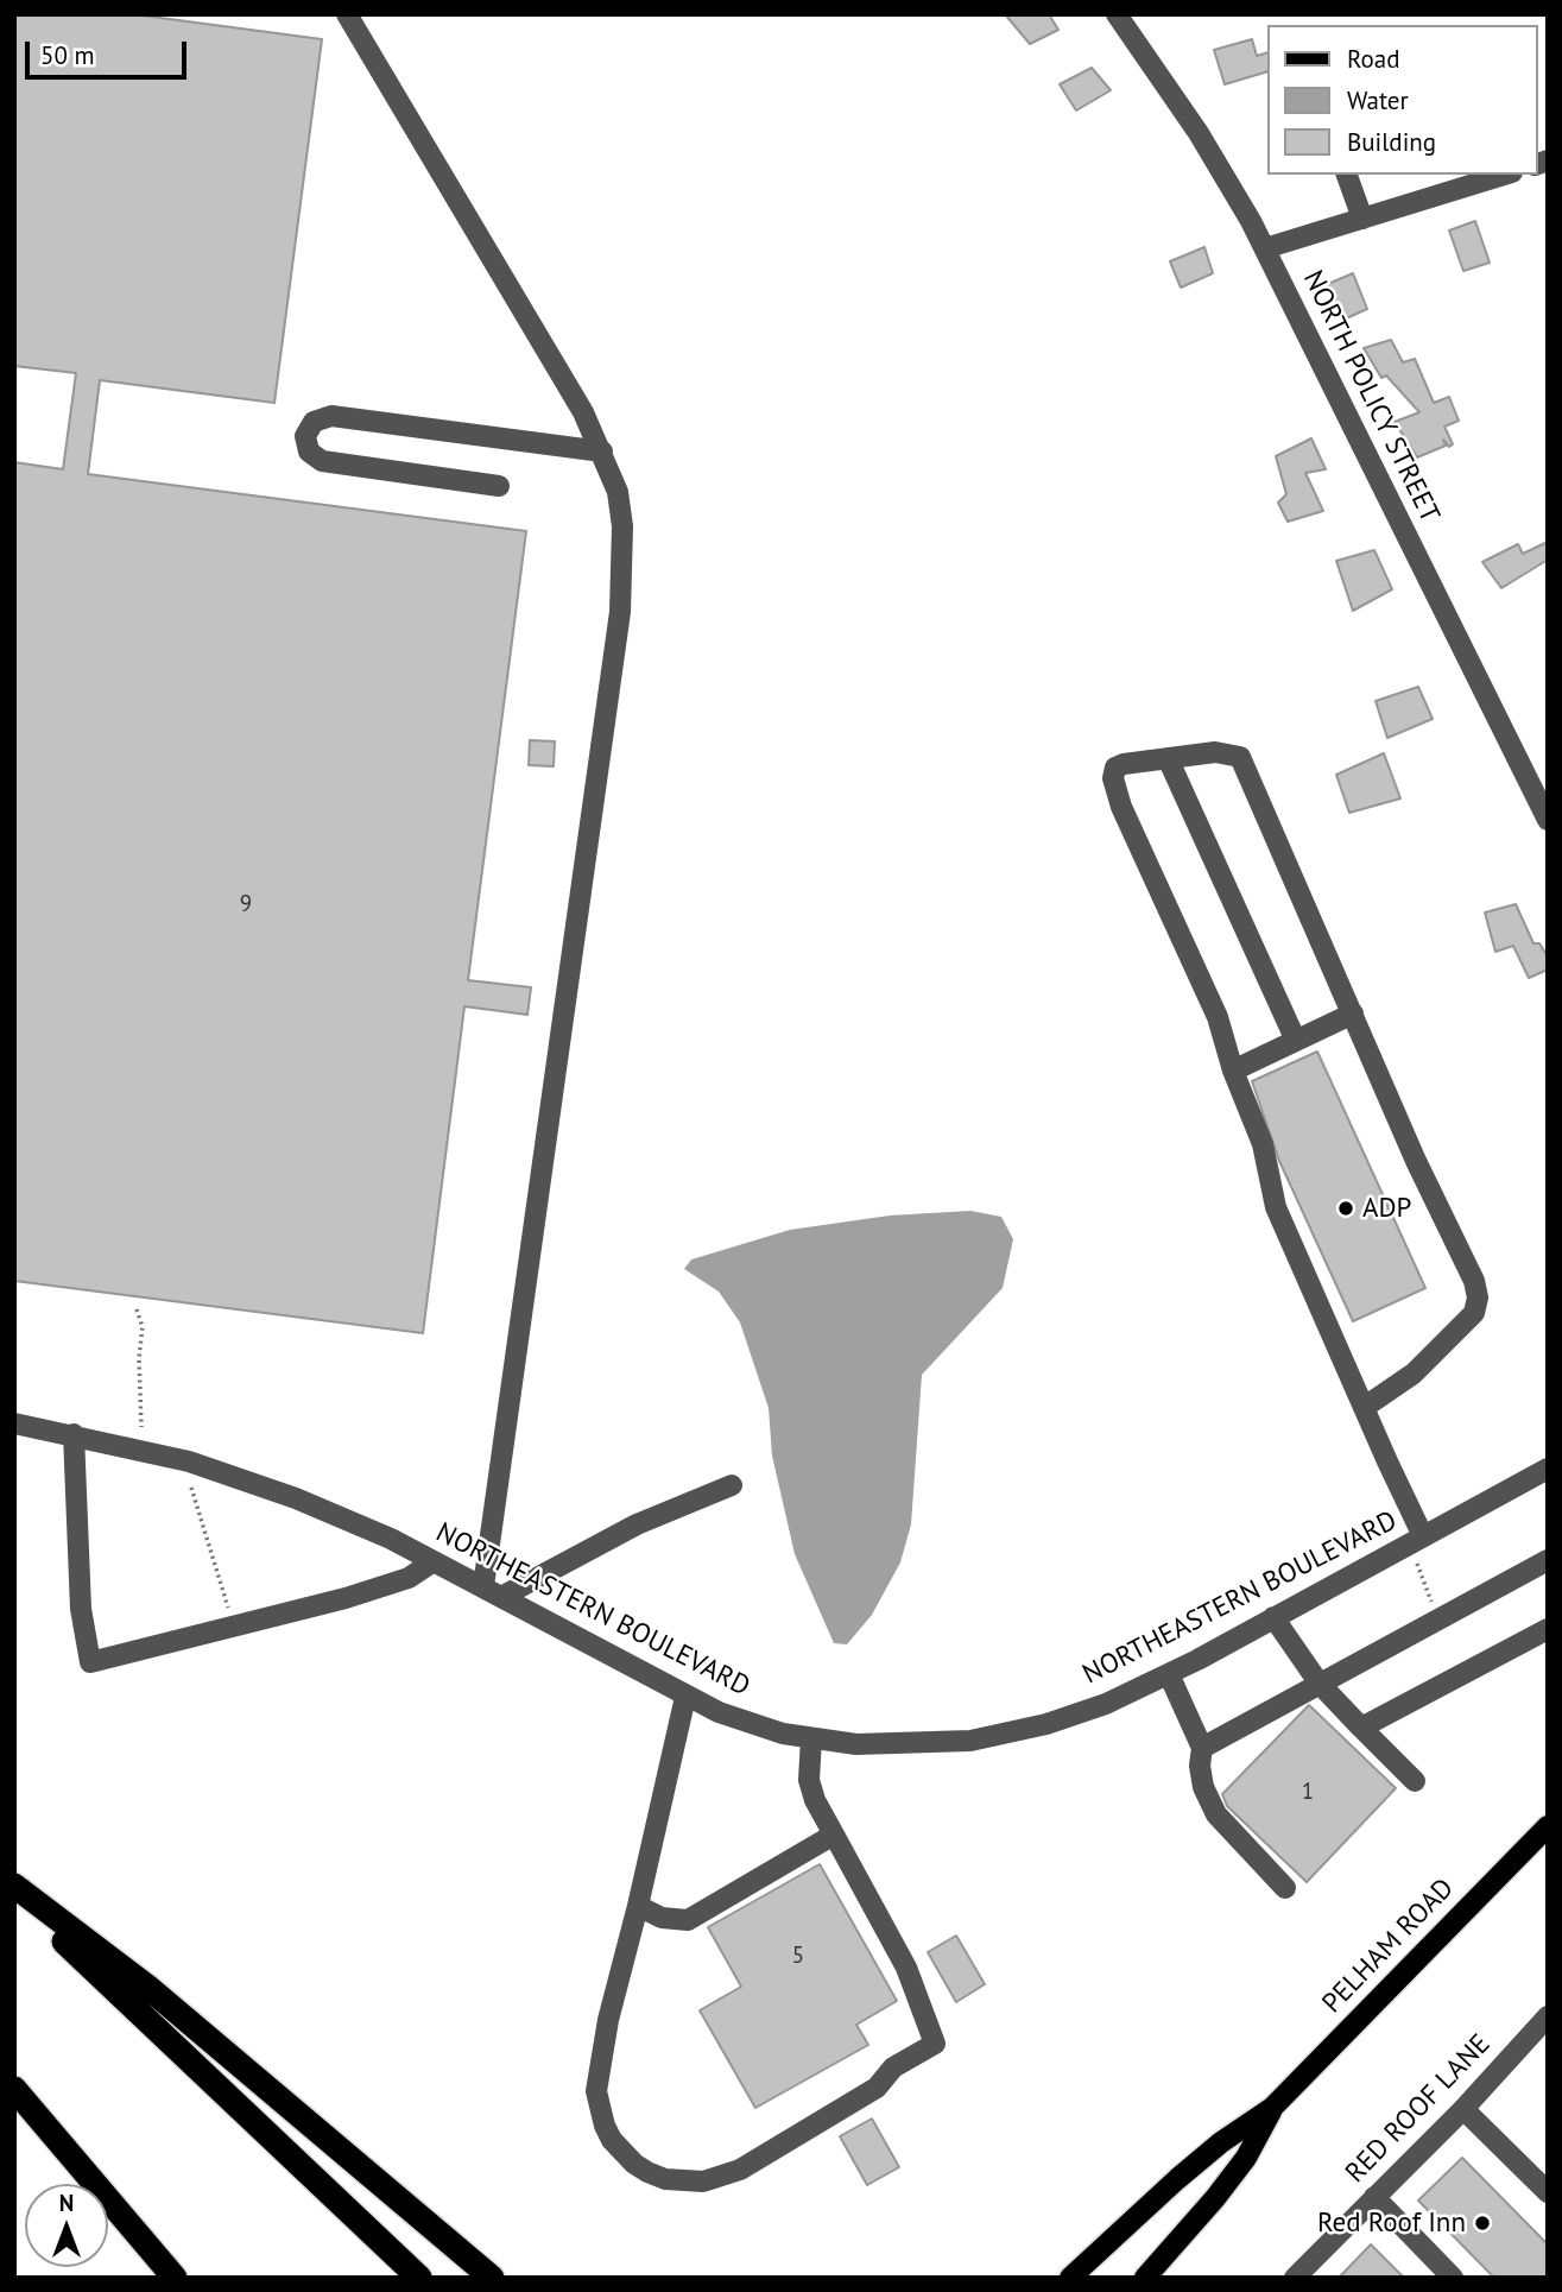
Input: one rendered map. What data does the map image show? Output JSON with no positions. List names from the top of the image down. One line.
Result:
{"streets":{"main road":["PELHAM ROAD"],"street":["NORTH POLICY STREET","NORTHEASTERN BOULEVARD","RED ROOF LANE"]},"places":["ADP","Red Roof Inn"],"house_numbers":["9","1","5"],"legend":["Road","Water","Building"],"scale_bar":"50 m","north":"top"}
